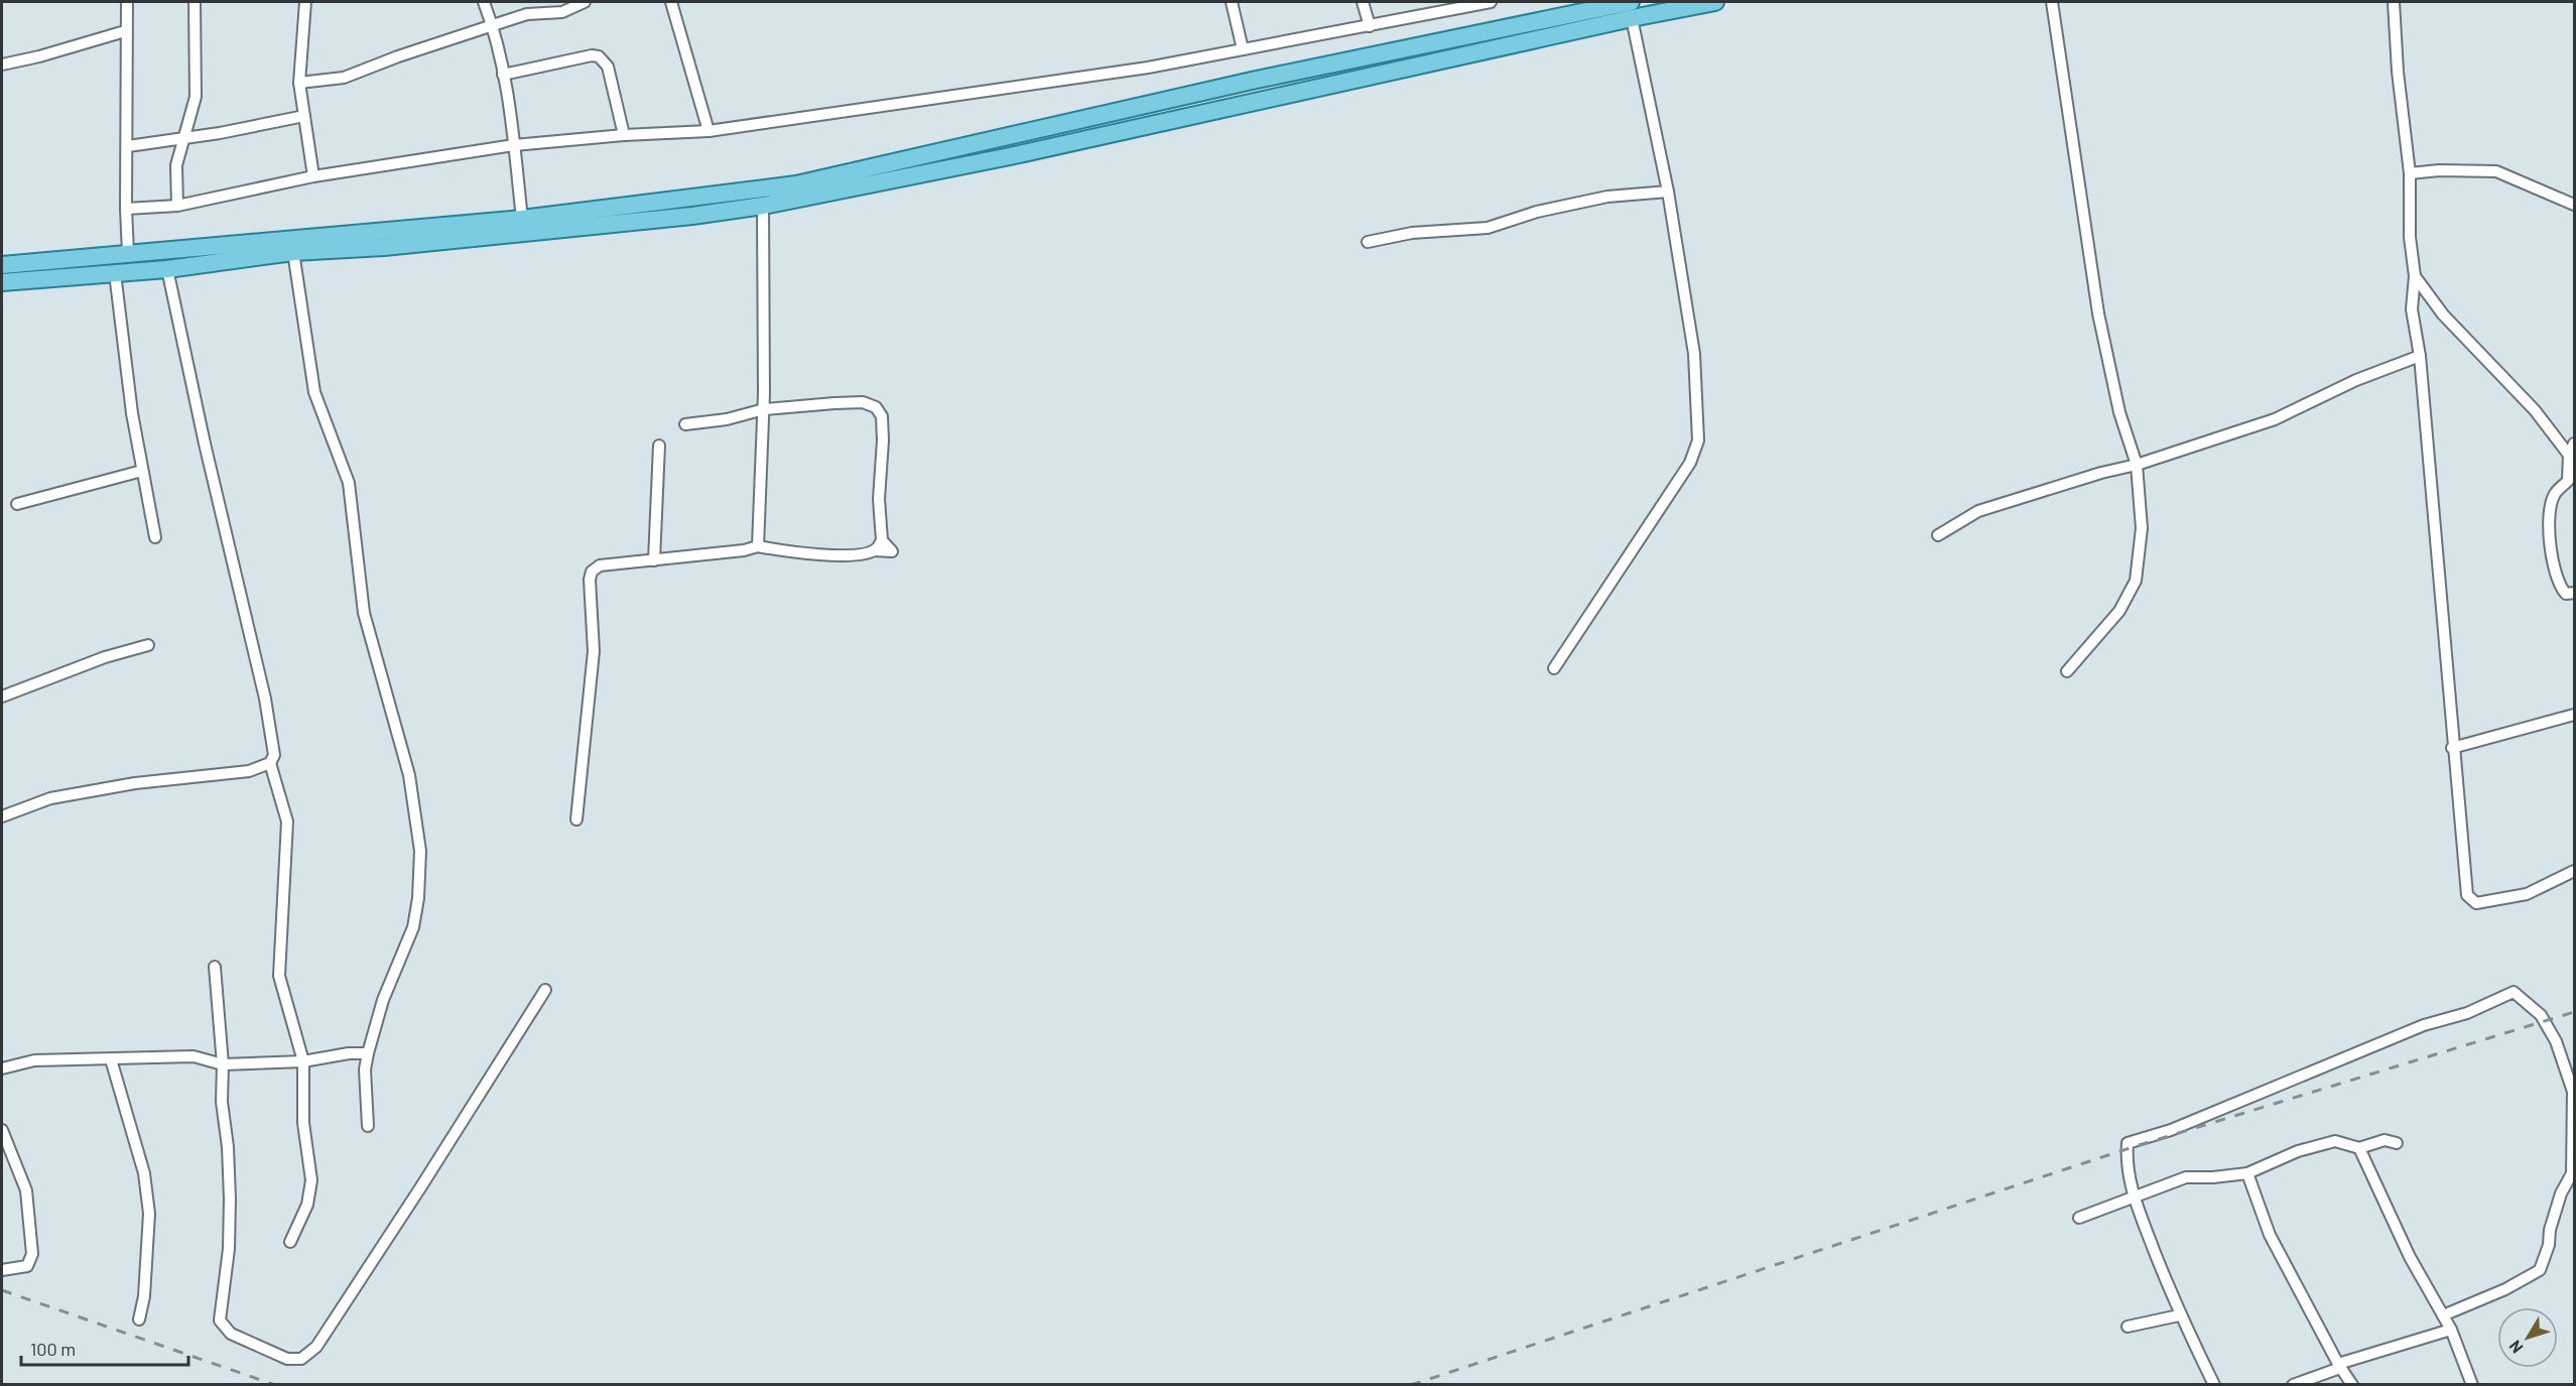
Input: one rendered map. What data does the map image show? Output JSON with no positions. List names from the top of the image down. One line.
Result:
{"scale_bar":"100 m","north":"bottom left"}
